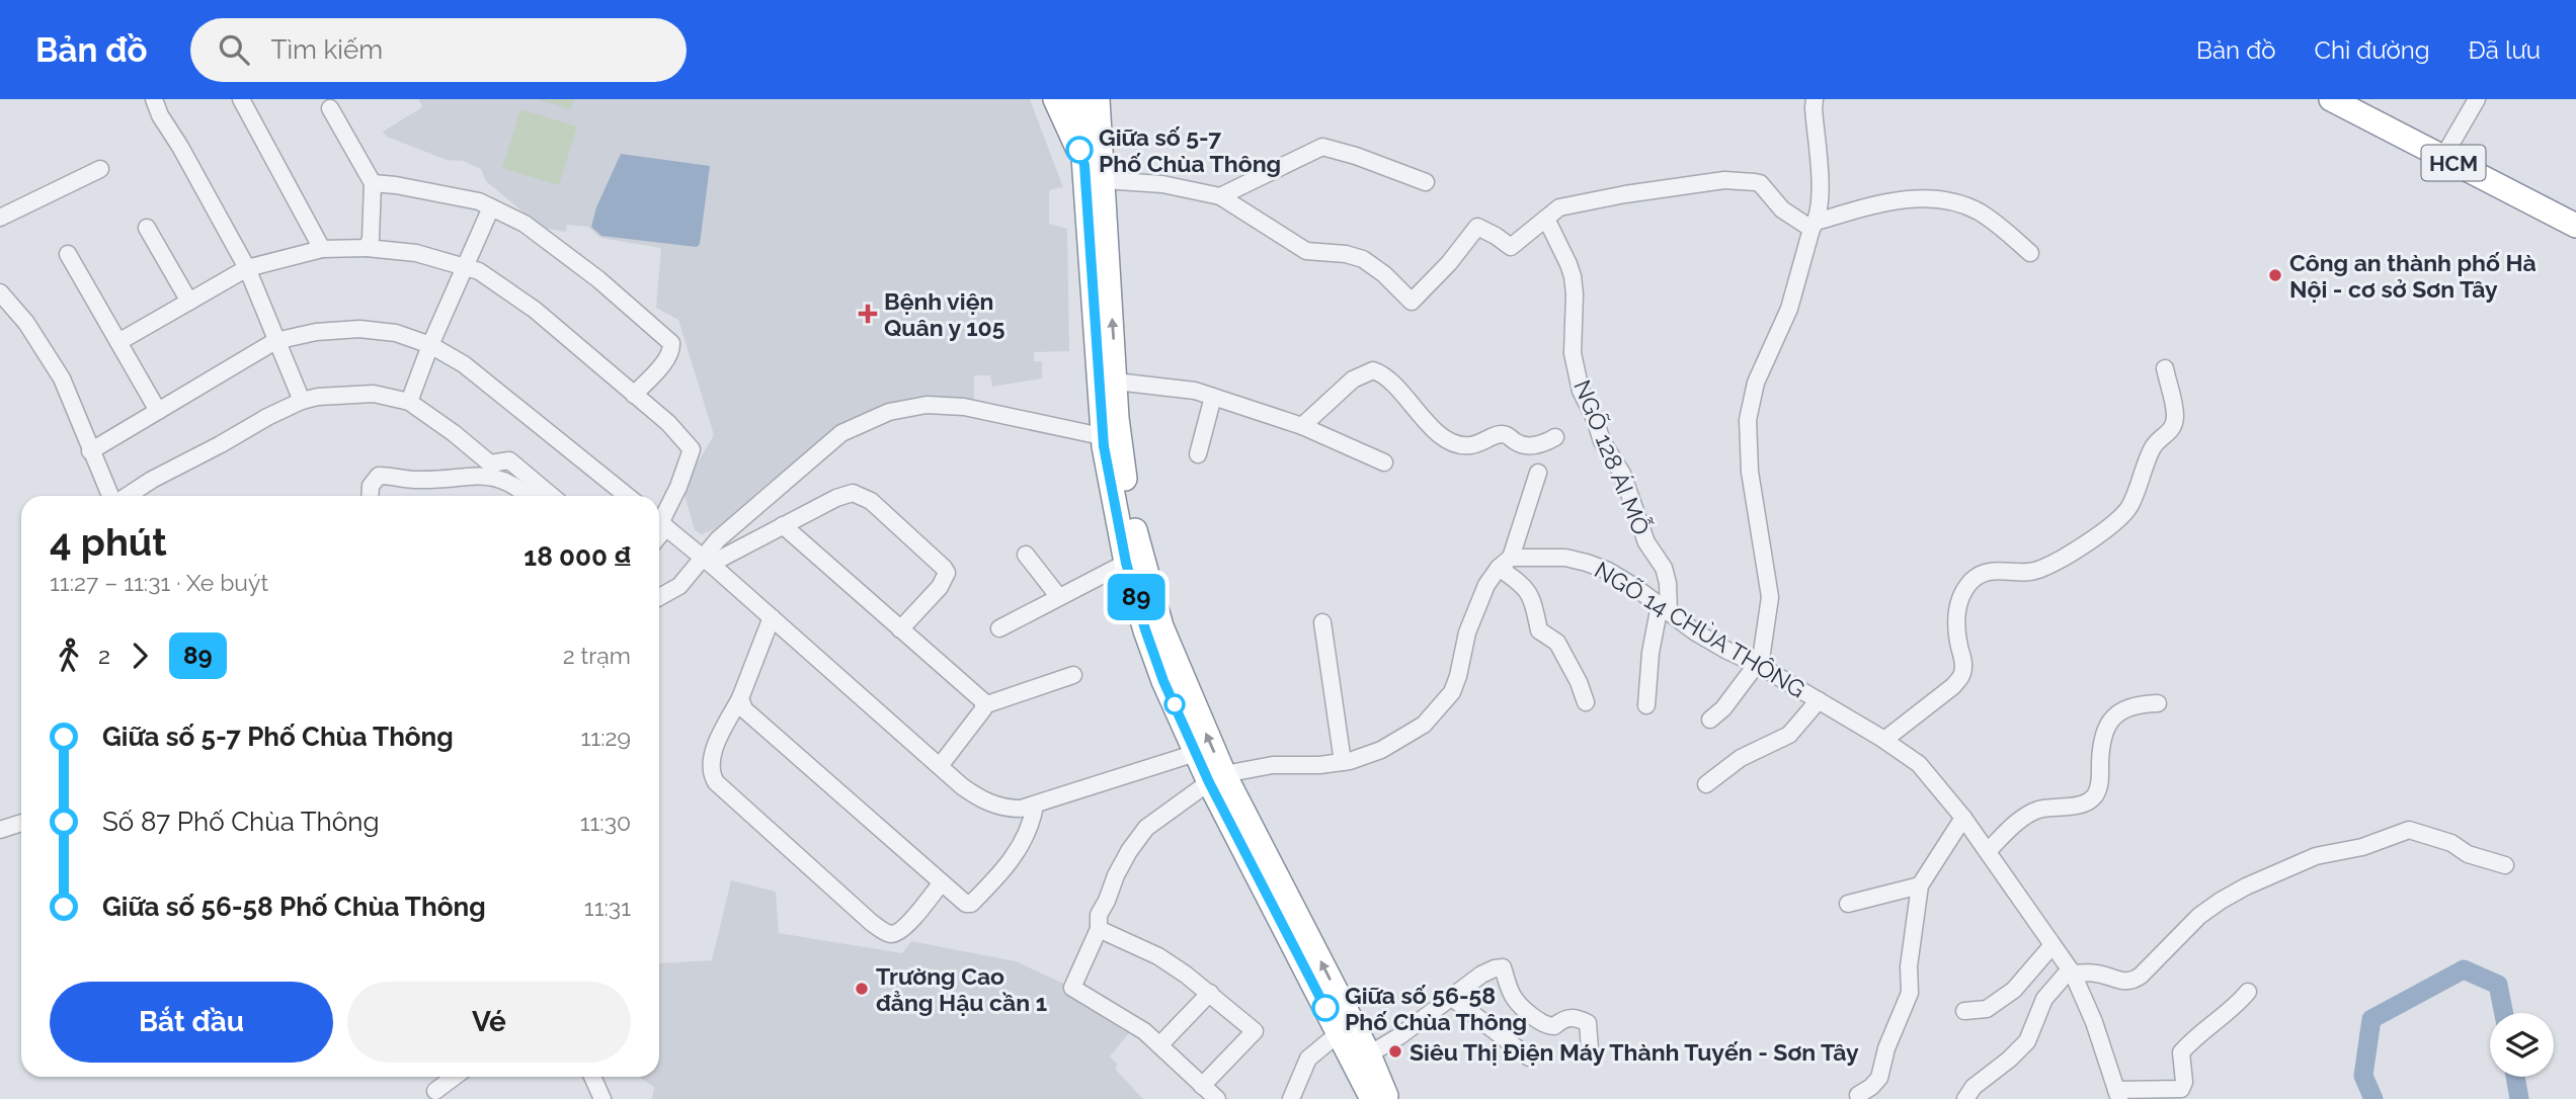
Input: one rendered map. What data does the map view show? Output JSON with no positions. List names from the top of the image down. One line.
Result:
{"streets":{"highway":["HCM"],"street":["NGÕ 128 ÁI MỖ","NGÕ 14 CHÙA THÔNG"]},"crossings":[["NGÕ 128 ÁI MỖ","NGÕ 14 CHÙA THÔNG"]],"places":{"other":["Giữa số 5-7 Phố Chùa Thông","Công an thành phố Hà Nội - cơ sở Sơn Tây","Trường Cao đẳng Hậu cần 1","Giữa số 56-58 Phố Chùa Thông","Siêu Thị Điện Máy Thành Tuyến - Sơn Tây"],"health":["Bệnh viện Quân y 105"]},"lines":["bus line 89"],"page":{"header":"Bản đồ","search":"Tìm kiếm","nav":["Bản đồ","Chỉ đường","Đã lưu"],"on_map":"89","heading":["4 phút","11:27 – 11:31 · Xe buýt","18 000 ₫"],"legs":["2","89","2 trạm"],"list":[{"name":"Giữa số 5-7 Phố Chùa Thông","value":"11:29"},{"name":"Số 87 Phố Chùa Thông","value":"11:30"},{"name":"Giữa số 56-58 Phố Chùa Thông","value":"11:31"}],"buttons":["Bắt đầu","Vé"]}}
